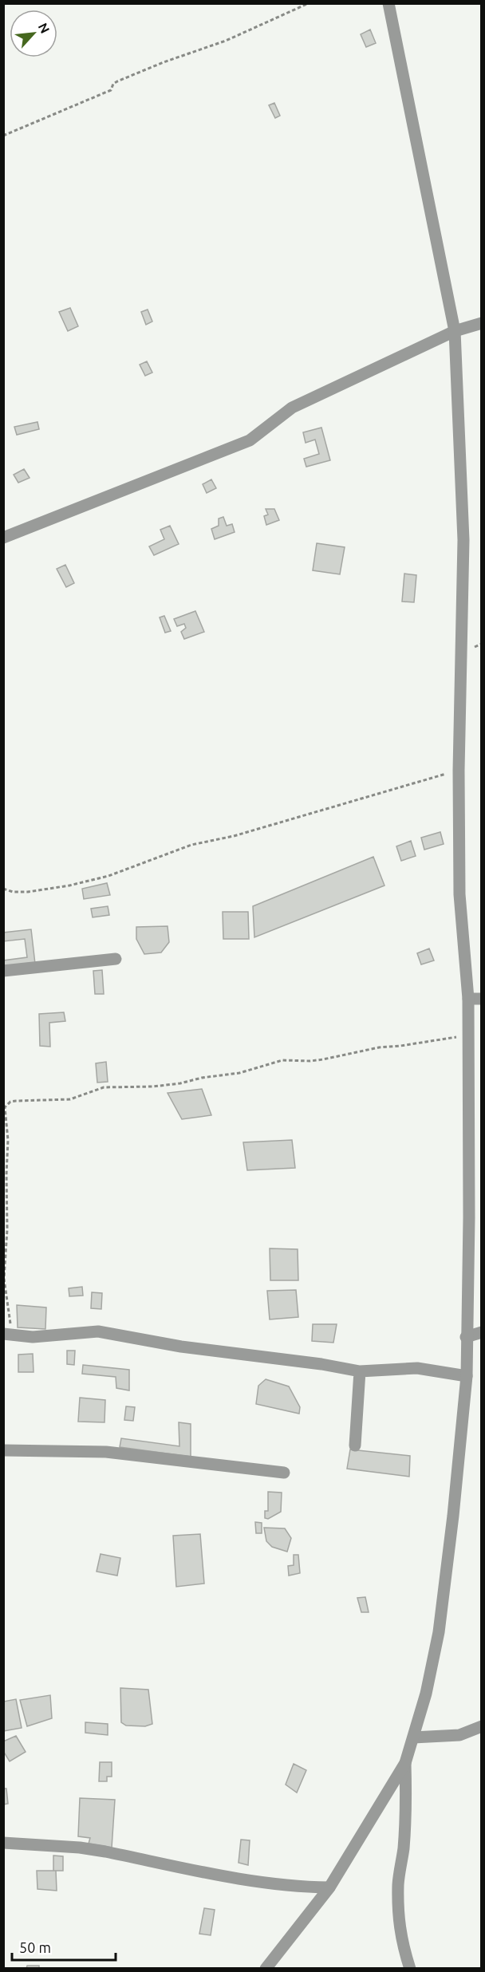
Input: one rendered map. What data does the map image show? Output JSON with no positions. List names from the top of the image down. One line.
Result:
{"scale_bar":"50 m","north":"top right"}
